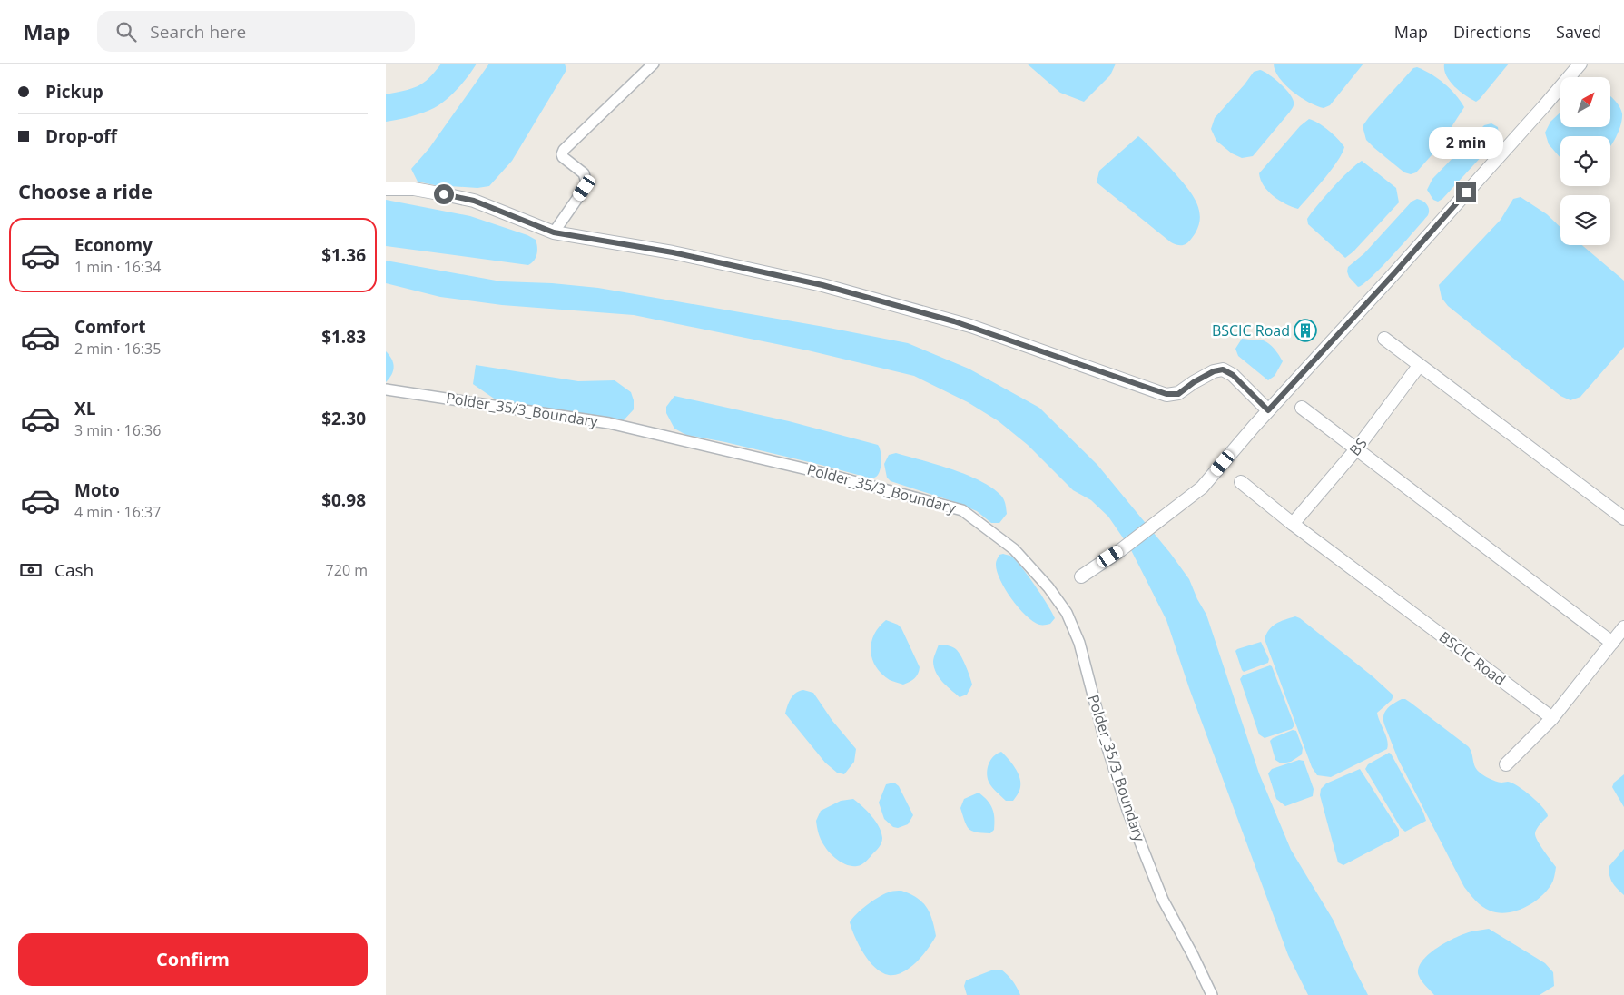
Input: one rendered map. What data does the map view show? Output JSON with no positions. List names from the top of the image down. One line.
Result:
{"streets":{"street":["Polder_35/3_Boundary","BS","BSCIC Road"]},"crossings":[["BS","BSCIC Road"]],"places":{"building":["BSCIC Road"]},"north":"top right","page":{"header":"Map","search":"Search here","nav":["Map","Directions","Saved"],"banner":["Pickup","Drop-off"],"bubble":"2 min","heading":"Choose a ride","list":[{"name":"Economy","note":"1 min · 16:34","value":"$1.36"},{"name":"Comfort","note":"2 min · 16:35","value":"$1.83"},{"name":"XL","note":"3 min · 16:36","value":"$2.30"},{"name":"Moto","note":"4 min · 16:37","value":"$0.98"}],"pay":["Cash","720 m"],"buttons":"Confirm"}}
